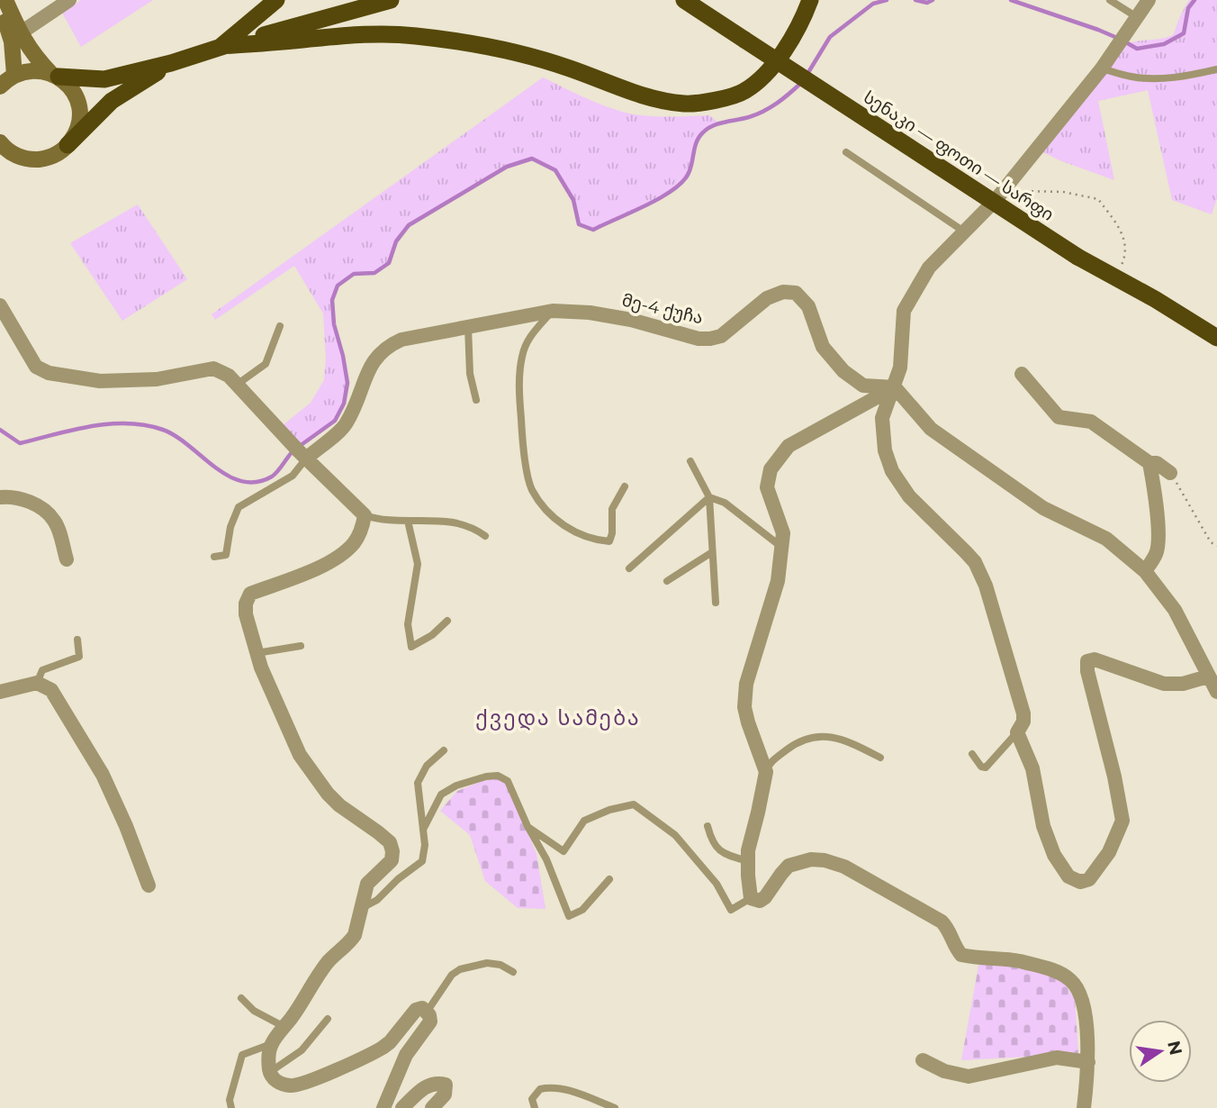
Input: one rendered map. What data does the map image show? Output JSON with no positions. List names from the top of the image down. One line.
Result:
{"streets":{"highway":["სენაკი — ფოთი — სარფი"],"street":["მე-4 ქუჩა"]},"districts":["ქვედა სამება"],"north":"right"}
